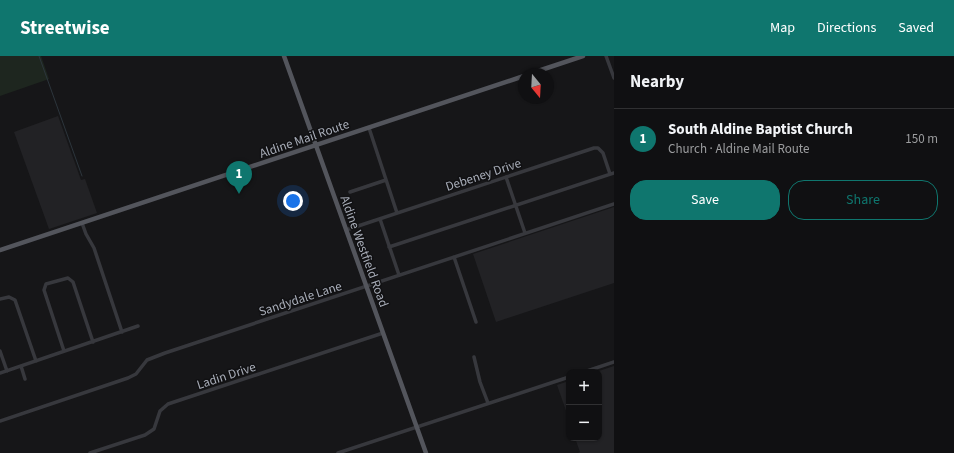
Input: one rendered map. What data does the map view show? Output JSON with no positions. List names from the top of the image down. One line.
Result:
{"streets":{"main road":["Aldine Mail Route","Aldine Westfield Road"],"street":["Debeney Drive","Sandydale Lane","Ladin Drive"]},"crossings":[["Aldine Mail Route","Aldine Westfield Road"],["Debeney Drive","Aldine Westfield Road"],["Aldine Westfield Road","Sandydale Lane"],["Aldine Westfield Road","Ladin Drive"]],"north":"bottom","page":{"header":"Streetwise","nav":["Map","Directions","Saved"],"heading":"Nearby","list":[{"mark":"1","name":"South Aldine Baptist Church","note":"Church · Aldine Mail Route","value":"150 m"}],"pins":"1","buttons":["Save","Share"],"map_buttons":["+","−"]}}
